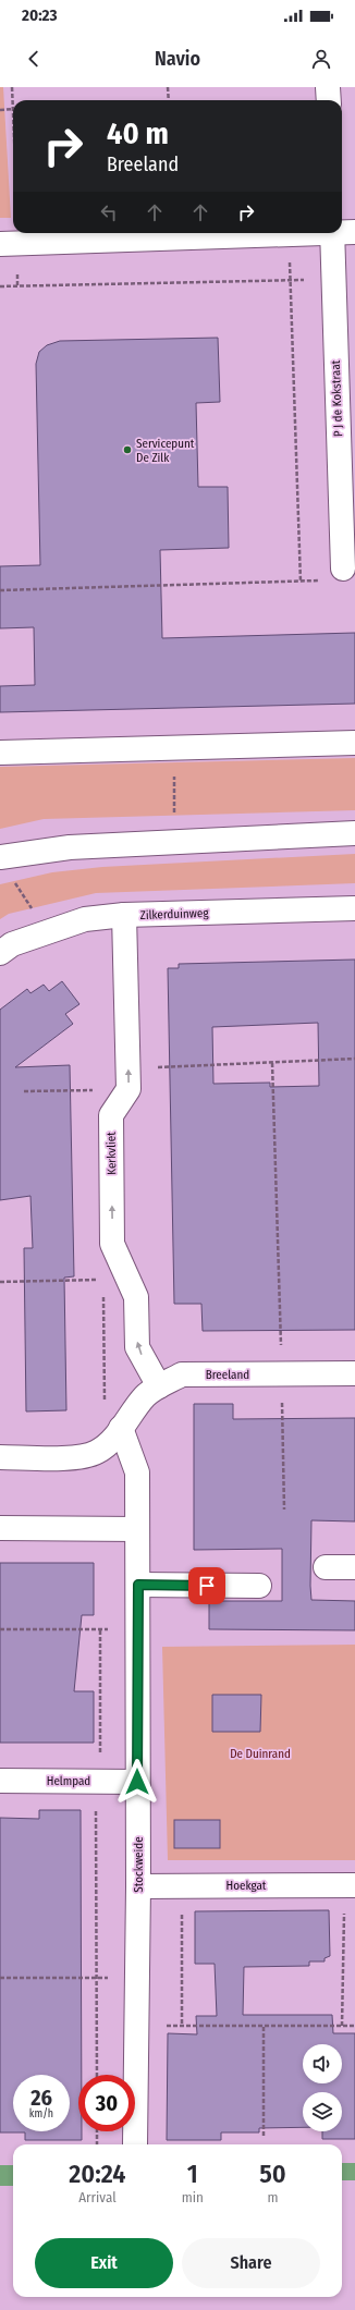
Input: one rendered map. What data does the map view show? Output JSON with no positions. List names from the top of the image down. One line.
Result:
{"streets":{"street":["P J de Kokstraat","Zilkerduinweg","Kerkvliet","Breeland","Helmpad","Stockweide","Hoekgat"]},"crossings":[["Kerkvliet","Breeland"],["Helmpad","Stockweide"],["Stockweide","Hoekgat"]],"one_way":["Kerkvliet"],"parks":["De Duinrand"],"places":["Servicepunt De Zilk"],"page":{"status":"20:23","header":"Navio","turn":["40 m","Breeland"],"speed":"26 km/h","limit":"30","eta":["20:24","Arrival","1","min","50","m"],"buttons":["Exit","Share"]}}
